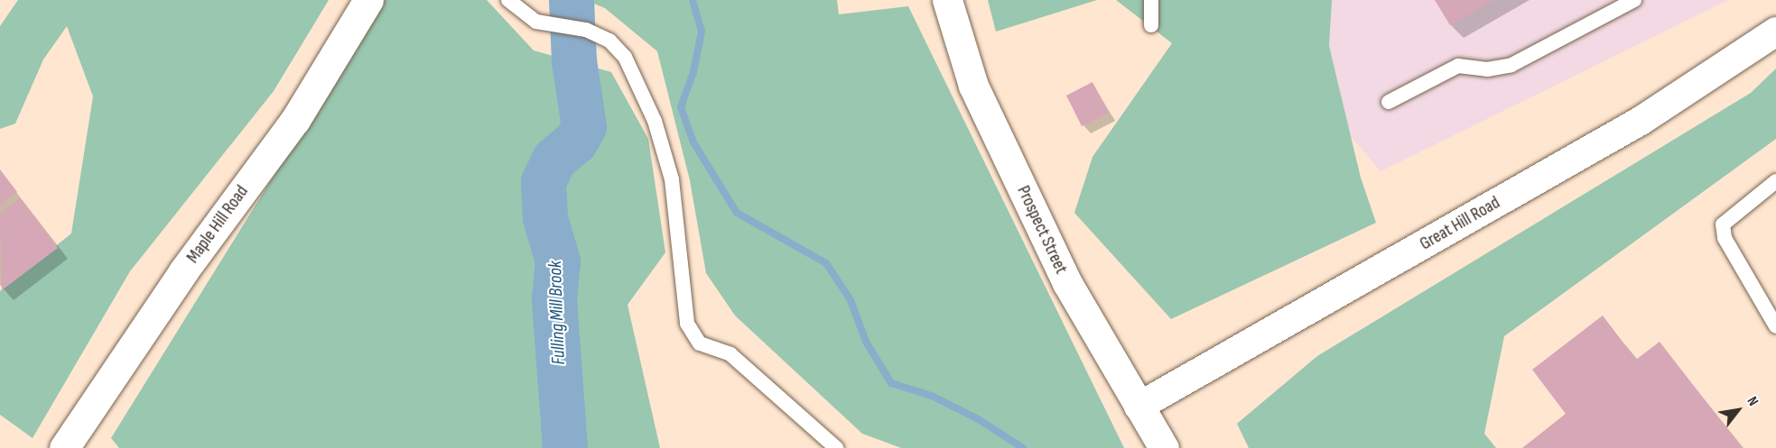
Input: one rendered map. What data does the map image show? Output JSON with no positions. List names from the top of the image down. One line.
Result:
{"streets":{"street":["Great Hill Road","Maple Hill Road","Prospect Street"]},"crossings":[["Great Hill Road","Prospect Street"]],"water":["Fulling Mill Brook"],"north":"top right"}
